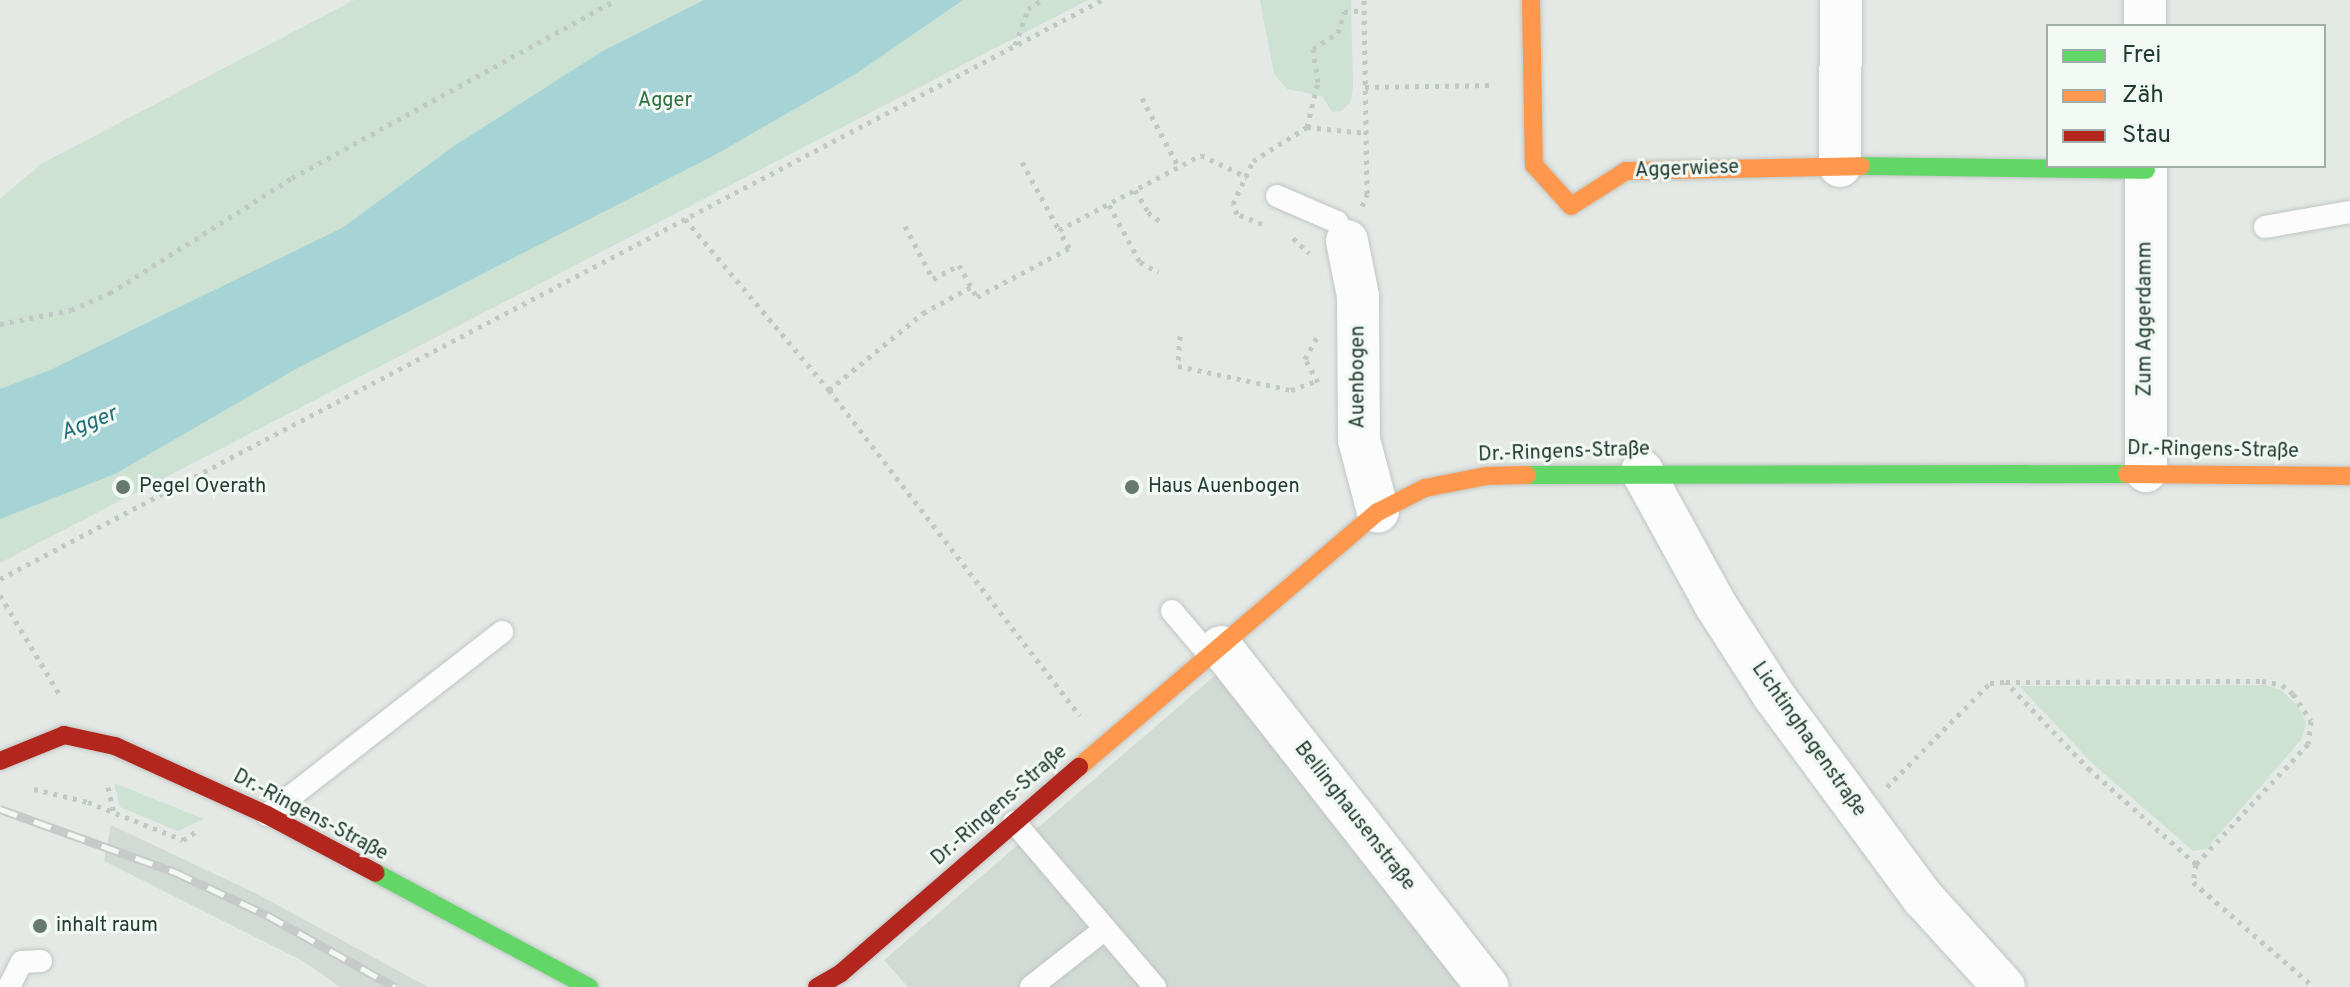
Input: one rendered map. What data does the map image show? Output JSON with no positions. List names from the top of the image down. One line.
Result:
{"streets":{"street":["Aggerwiese","Zum Aggerdamm","Auenbogen","Dr.-Ringens-Straße","Lichtinghagenstraße","Bellinghausenstraße"]},"crossings":[["Zum Aggerdamm","Dr.-Ringens-Straße"],["Auenbogen","Dr.-Ringens-Straße"],["Dr.-Ringens-Straße","Lichtinghagenstraße"],["Dr.-Ringens-Straße","Bellinghausenstraße"]],"water":["Agger"],"parks":["Agger"],"places":["Pegel Overath","Haus Auenbogen","inhalt raum"],"legend":["Frei","Zäh","Stau"]}
